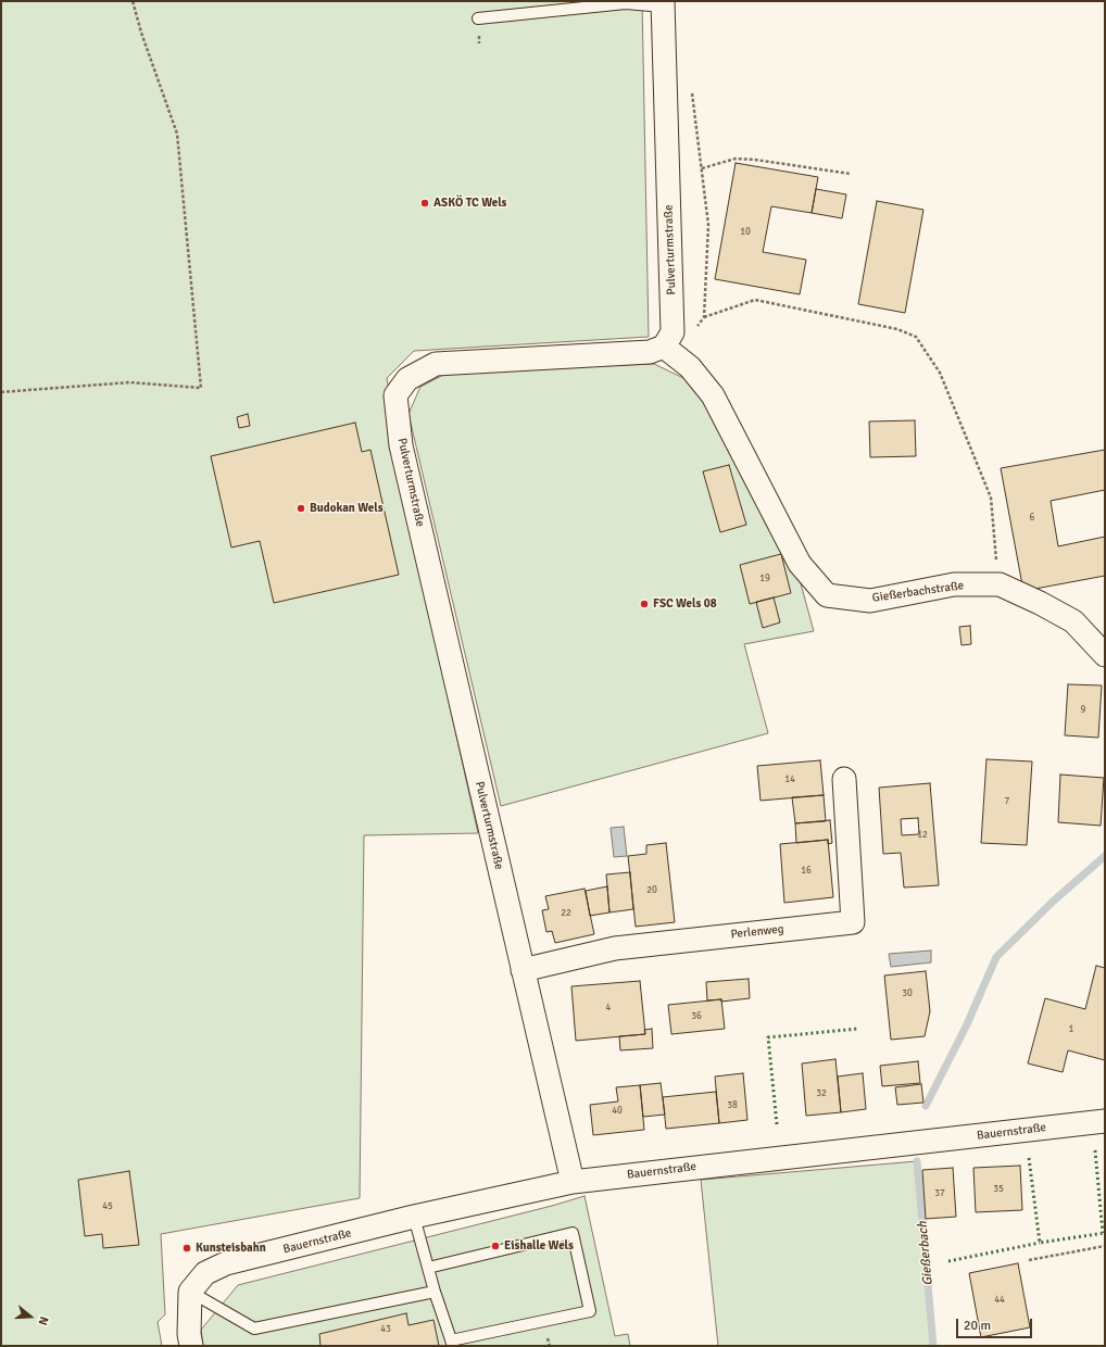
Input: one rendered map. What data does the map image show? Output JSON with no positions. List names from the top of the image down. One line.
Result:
{"streets":{"street":["Pulverturmstraße","Gießerbachstraße","Perlenweg","Bauernstraße"]},"crossings":[["Pulverturmstraße","Gießerbachstraße"],["Pulverturmstraße","Perlenweg"],["Pulverturmstraße","Bauernstraße"]],"water":["Gießerbach"],"places":["ASKÖ TC Wels","Budokan Wels","FSC Wels 08","Eishalle Wels","Kunsteisbahn"],"house_numbers":["10","6","19","9","14","7","12","16","20","22","30","4","36","1","32","38","40","35","37","45","44","43"],"scale_bar":"20 m","north":"right"}
